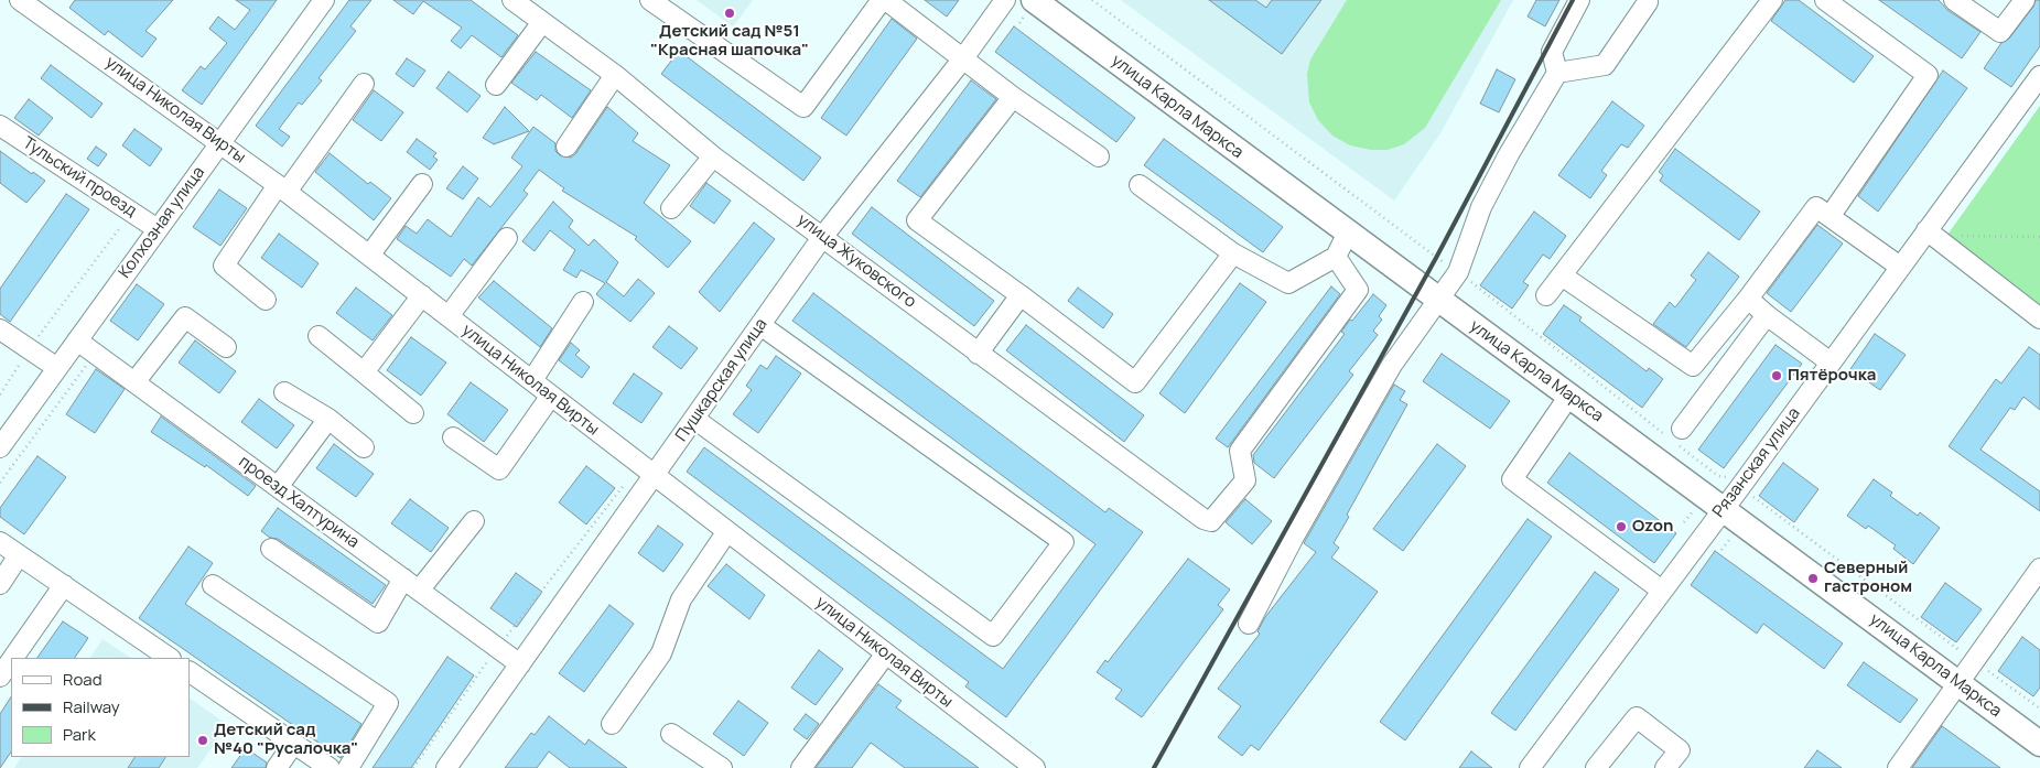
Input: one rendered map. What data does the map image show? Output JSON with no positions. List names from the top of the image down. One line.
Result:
{"streets":{"main road":["улица Карла Маркса"],"street":["улица Николая Вирты","Тульский проезд","Колхозная улица","улица Жуковского","Пушкарская улица","Рязанская улица","проезд Халтурина"]},"crossings":[["улица Карла Маркса","Рязанская улица"],["улица Николая Вирты","Колхозная улица"],["улица Николая Вирты","Пушкарская улица"],["Тульский проезд","Колхозная улица"],["Колхозная улица","проезд Халтурина"],["улица Жуковского","Пушкарская улица"],["Пушкарская улица","проезд Халтурина"]],"places":["Детский сад №51 \"Красная шапочка\"","Пятёрочка","Ozon","Северный гастроном","Детский сад №40 \"Русалочка\""],"legend":["Road","Railway","Park"]}
